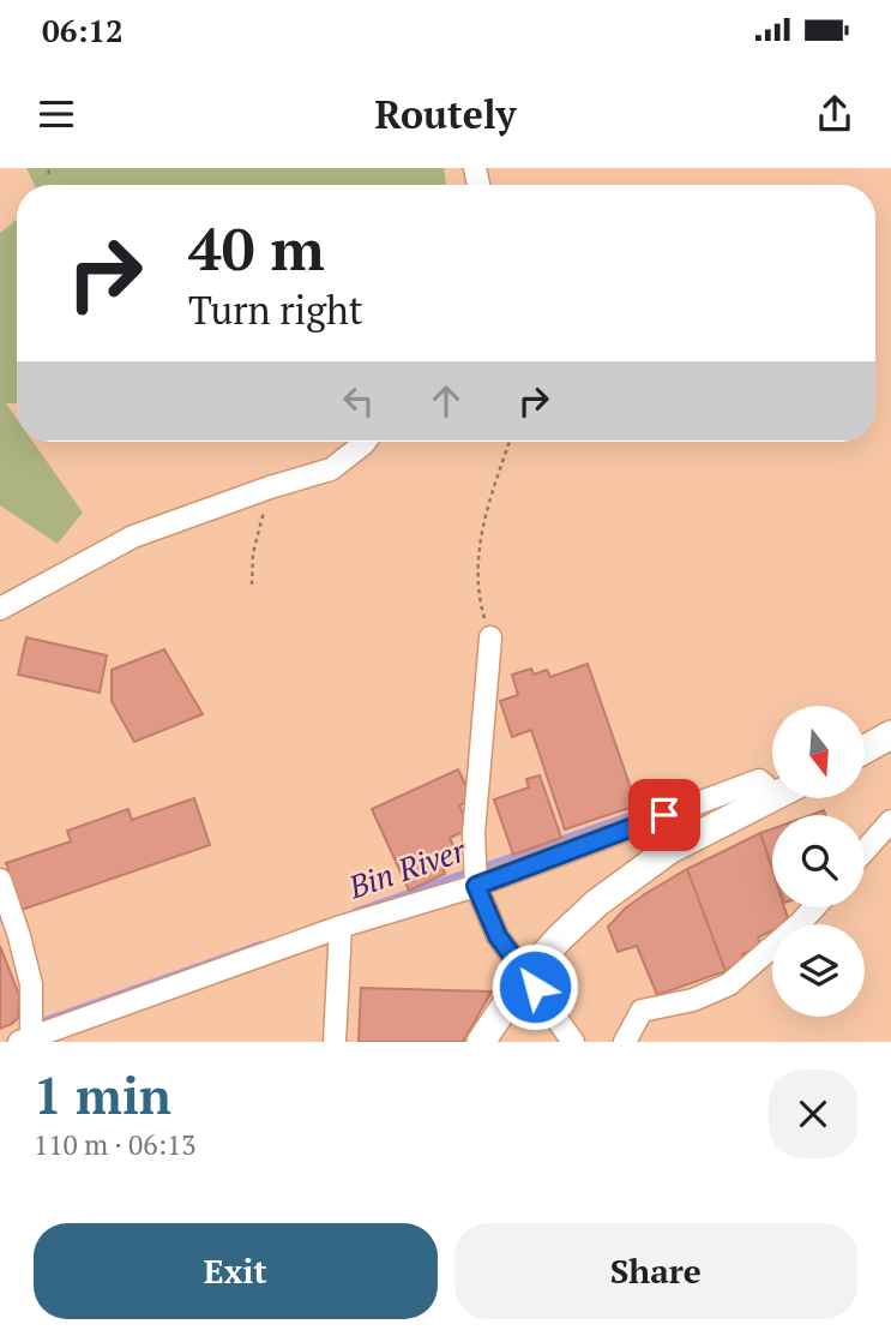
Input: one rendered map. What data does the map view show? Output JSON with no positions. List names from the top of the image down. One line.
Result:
{"water":["Bin River"],"north":"bottom","page":{"status":"06:12","header":"Routely","turn":["40 m","Turn right"],"heading":["1 min","110 m · 06:13"],"buttons":["Exit","Share"]}}
